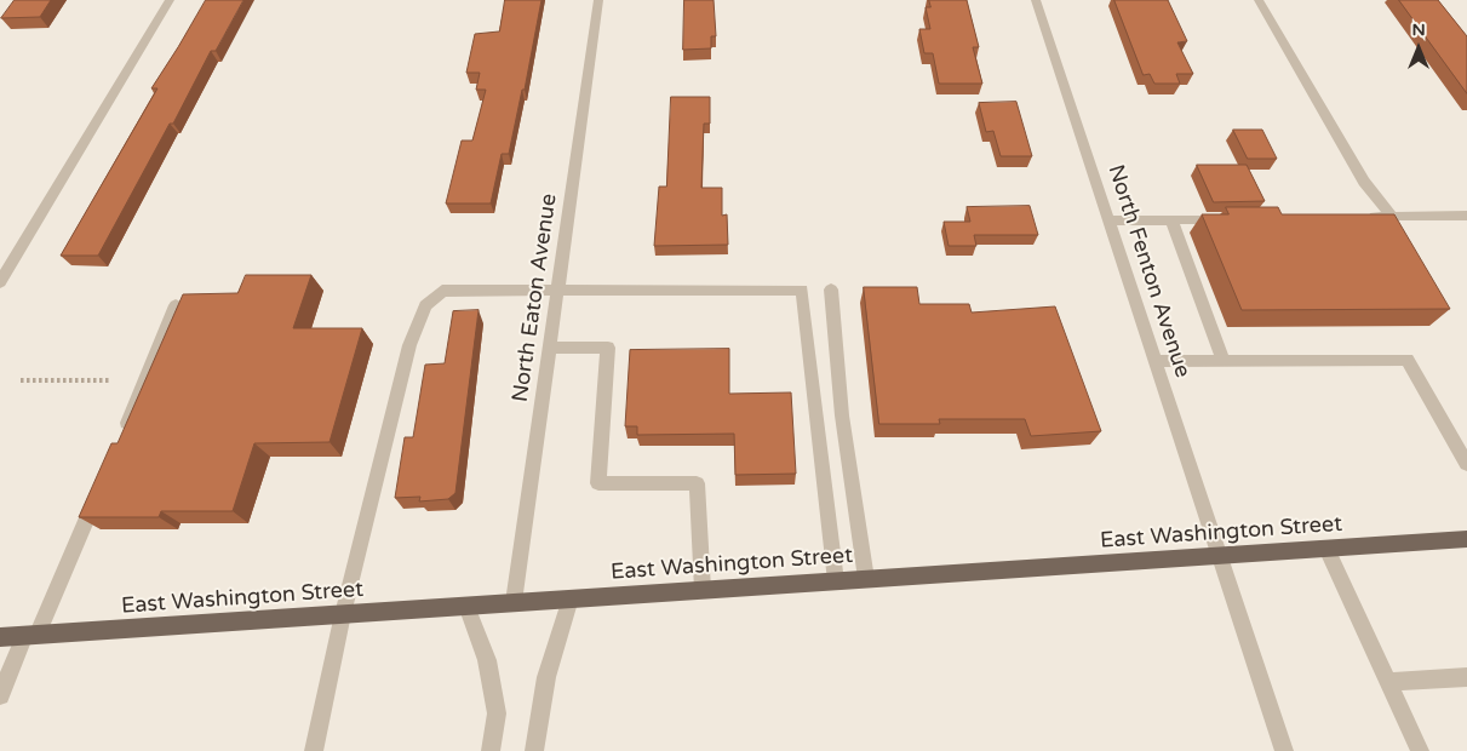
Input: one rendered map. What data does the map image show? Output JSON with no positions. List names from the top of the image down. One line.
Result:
{"streets":{"main road":["East Washington Street"],"street":["North Fenton Avenue","North Eaton Avenue"]},"crossings":[["North Fenton Avenue","East Washington Street"],["North Eaton Avenue","East Washington Street"]],"north":"top"}
